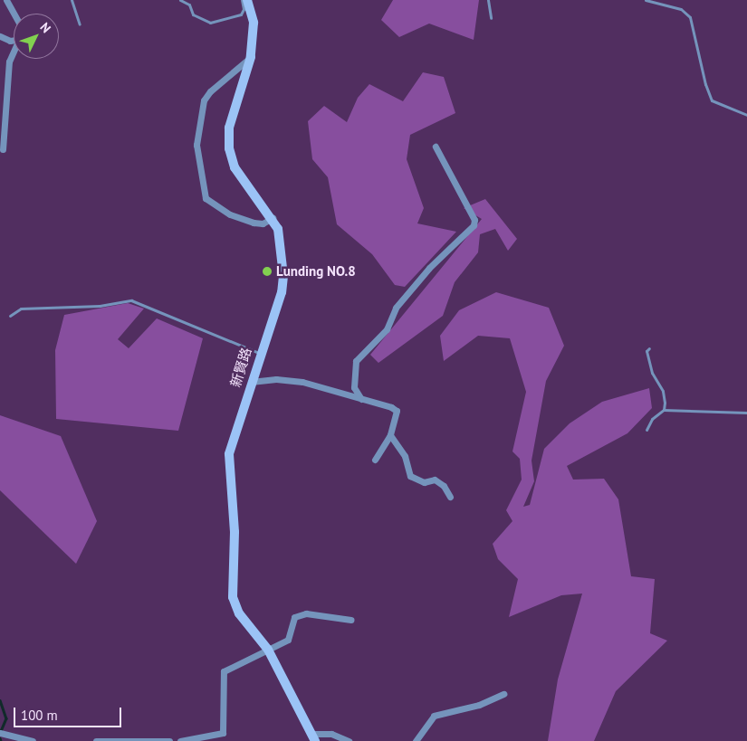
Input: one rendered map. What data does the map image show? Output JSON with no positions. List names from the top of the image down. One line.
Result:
{"streets":{"street":["新賢路"]},"places":["Lunding NO.8"],"scale_bar":"100 m","north":"top right"}
